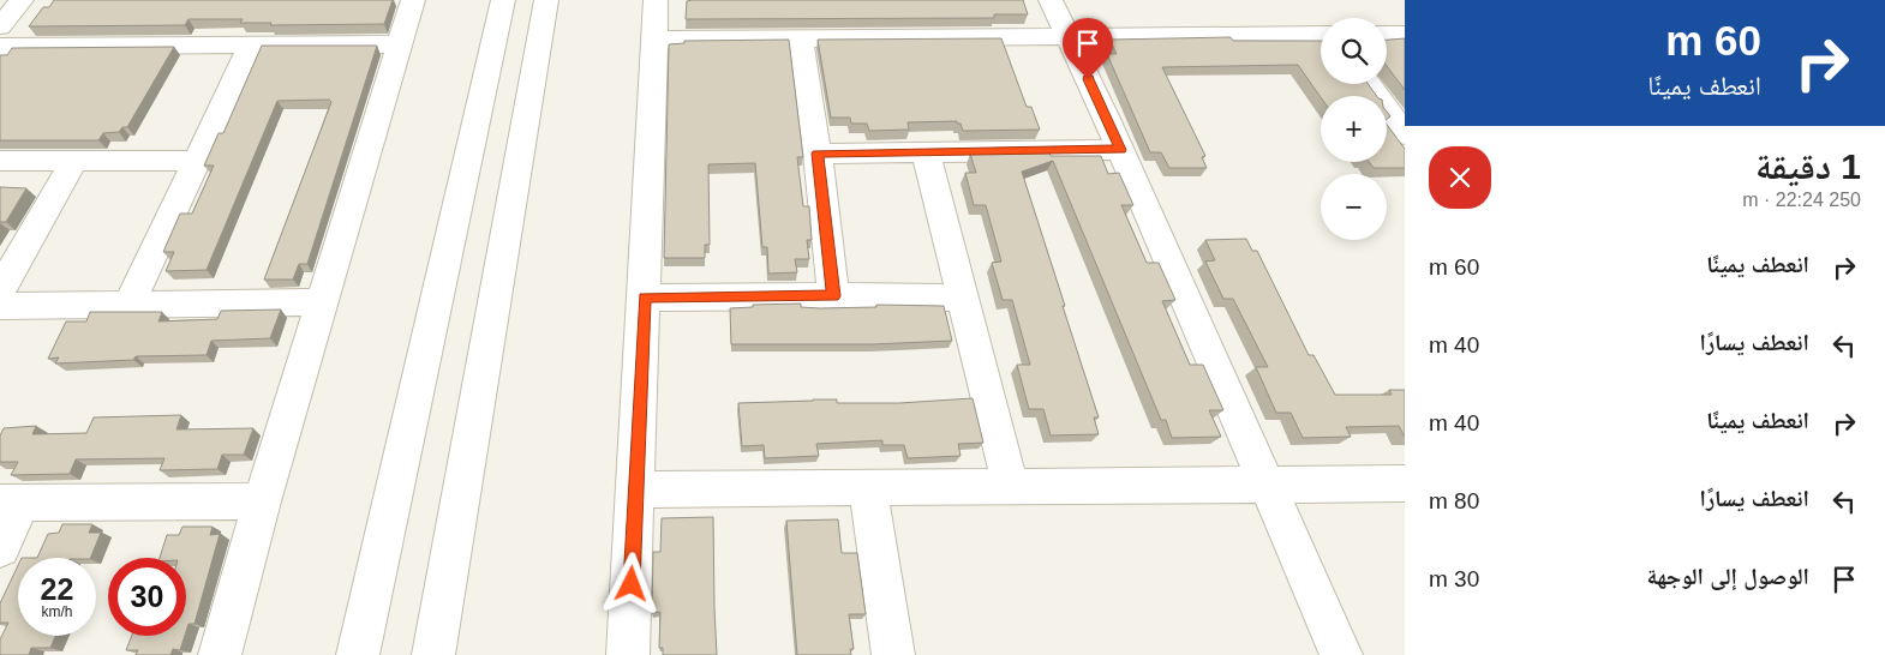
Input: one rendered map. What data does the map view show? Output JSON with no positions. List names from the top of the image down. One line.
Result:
{"page":{"turn":["60 m","انعطف يمينًا"],"map_buttons":["+","−"],"heading":["1 دقيقة","250 m · 22:24"],"list":[{"name":"انعطف يمينًا","value":"60 m"},{"name":"انعطف يسارًا","value":"40 m"},{"name":"انعطف يمينًا","value":"40 m"},{"name":"انعطف يسارًا","value":"80 m"},{"name":"الوصول إلى الوجهة","value":"30 m"}],"speed":"22 km/h","limit":"30"}}
